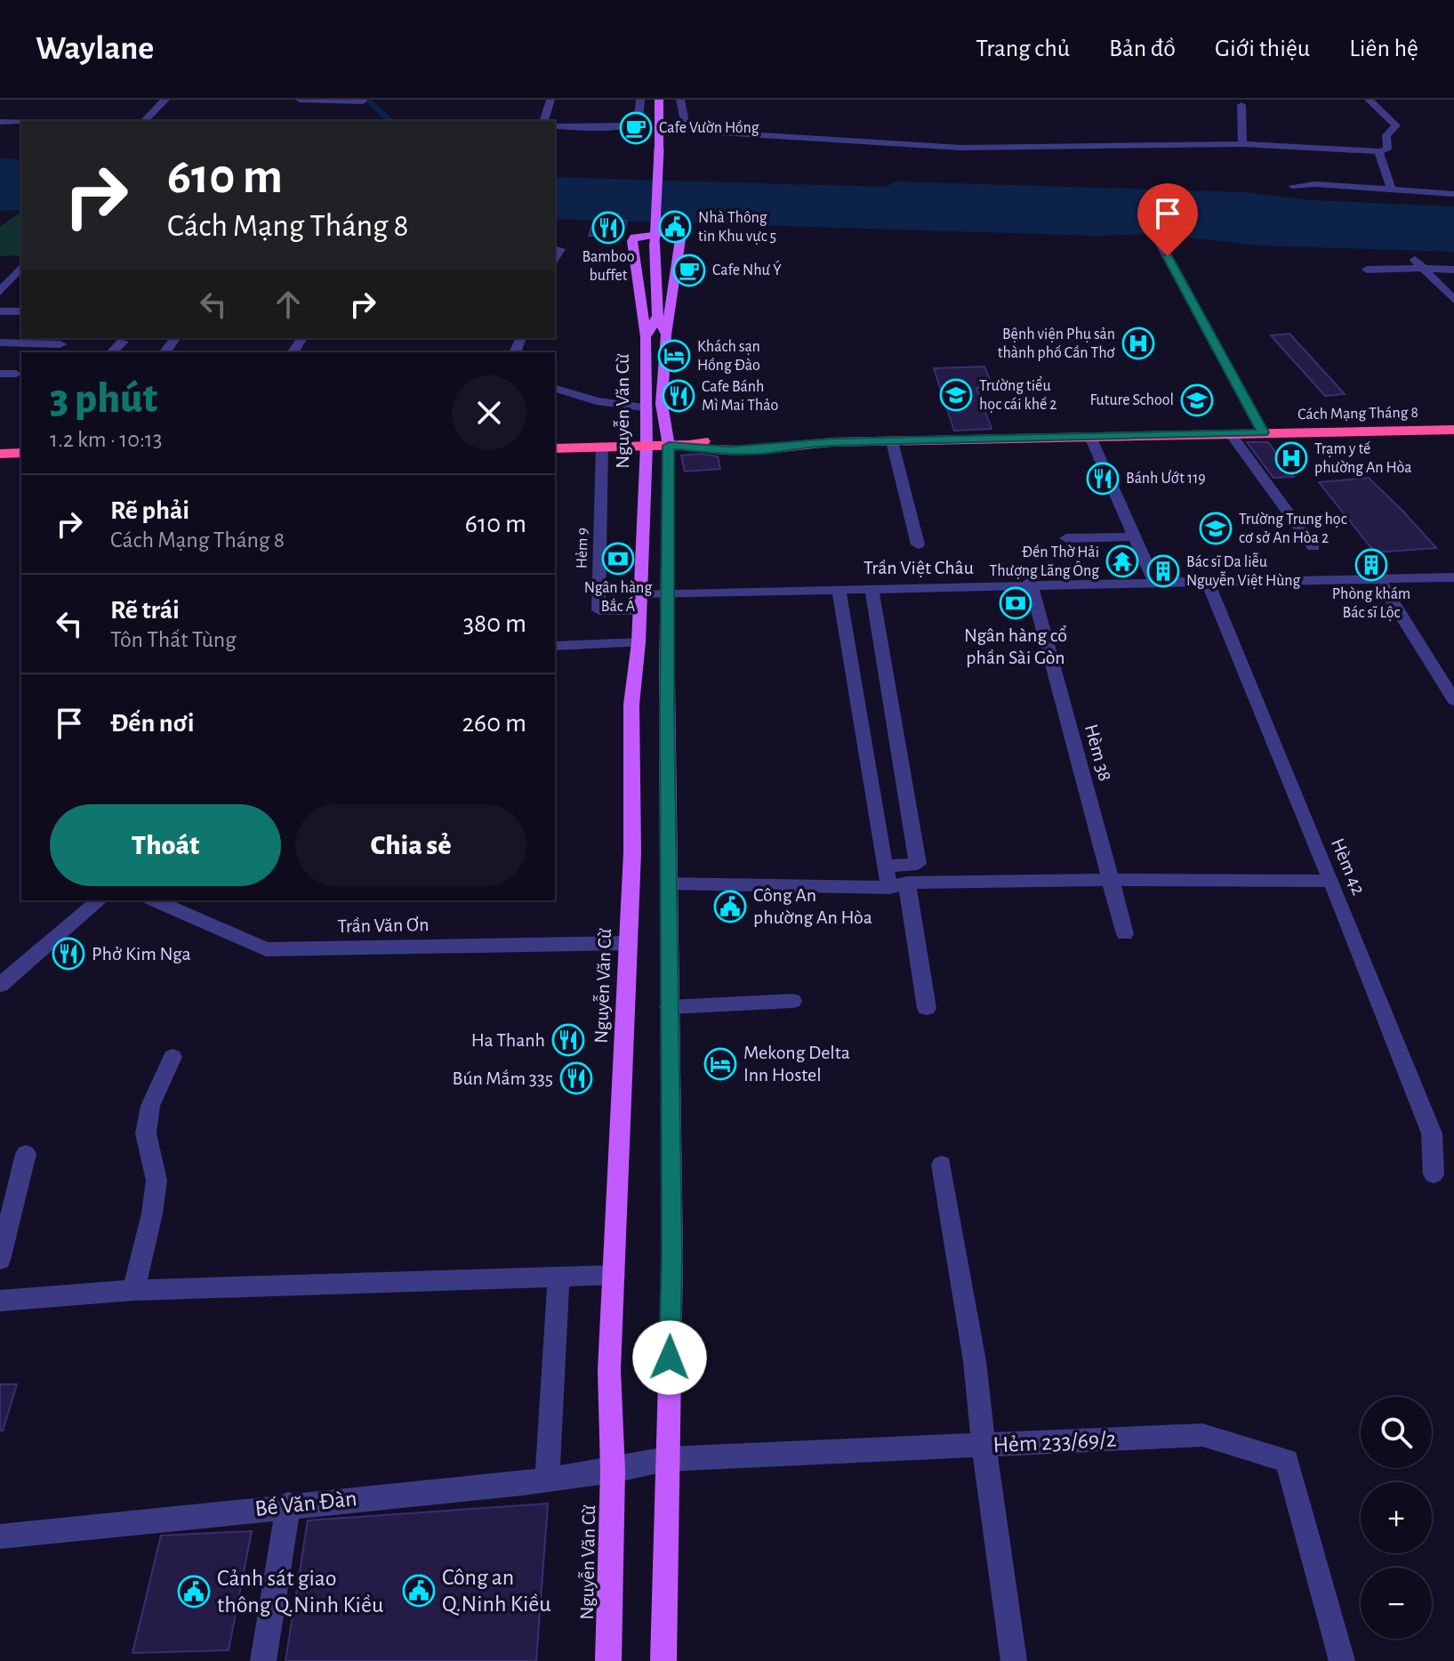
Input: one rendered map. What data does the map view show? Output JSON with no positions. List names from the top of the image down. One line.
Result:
{"streets":{"highway":["Cách Mạng Tháng 8"],"main road":["Nguyễn Văn Cừ"],"street":["Hẻm 9","Trần Việt Châu","Hèm 38","Hèm 42","Trần Văn Ơn","Hẻm 233/69/2","Bế Văn Đàn"]},"crossings":[["Nguyễn Văn Cừ","Cách Mạng Tháng 8"],["Nguyễn Văn Cừ","Hẻm 9"],["Nguyễn Văn Cừ","Trần Việt Châu"],["Nguyễn Văn Cừ","Trần Văn Ơn"],["Nguyễn Văn Cừ","Hẻm 233/69/2"],["Nguyễn Văn Cừ","Bế Văn Đàn"],["Cách Mạng Tháng 8","Hẻm 9"],["Hẻm 9","Trần Việt Châu"],["Trần Việt Châu","Hèm 38"],["Trần Việt Châu","Hèm 42"],["Hẻm 233/69/2","Bế Văn Đàn"]],"places":{"cafe":["Cafe Vườn Hồng","Cafe Như Ý"],"public building":["Nhà Thông tin Khu vực 5","Công An phường An Hòa","Công an Q.Ninh Kiều","Cảnh sát giao thông Q.Ninh Kiều"],"restaurant":["Bamboo buffet","Cafe Bánh Mì Mai Thảo","Bánh Ướt 119","Phở Kim Nga","Ha Thanh","Bún Mắm 335"],"hospital":["Bệnh viện Phụ sản thành phố Cần Thơ","Trạm y tế phường An Hòa"],"hotel":["Khách sạn Hồng Đào","Mekong Delta Inn Hostel"],"school or university":["Trường tiểu học cái khế 2","Future School","Trường Trung học cơ sở An Hòa 2"],"bank":["Ngân hàng Bắc Á","Ngân hàng cổ phần Sài Gòn"],"temple":["Đền Thờ Hải Thượng Lãng Ông"],"building":["Phòng khám Bác sĩ Lộc","Bác sĩ Da liễu Nguyễn Việt Hùng"]},"page":{"header":"Waylane","nav":["Trang chủ","Bản đồ","Giới thiệu","Liên hệ"],"turn":["610 m","Cách Mạng Tháng 8"],"heading":["3 phút","1.2 km · 10:13"],"list":[{"name":"Rẽ phải","note":"Cách Mạng Tháng 8","value":"610 m"},{"name":"Rẽ trái","note":"Tôn Thất Tùng","value":"380 m"},{"name":"Đến nơi","value":"260 m"}],"buttons":["Thoát","Chia sẻ"],"map_buttons":["+","−"]}}
